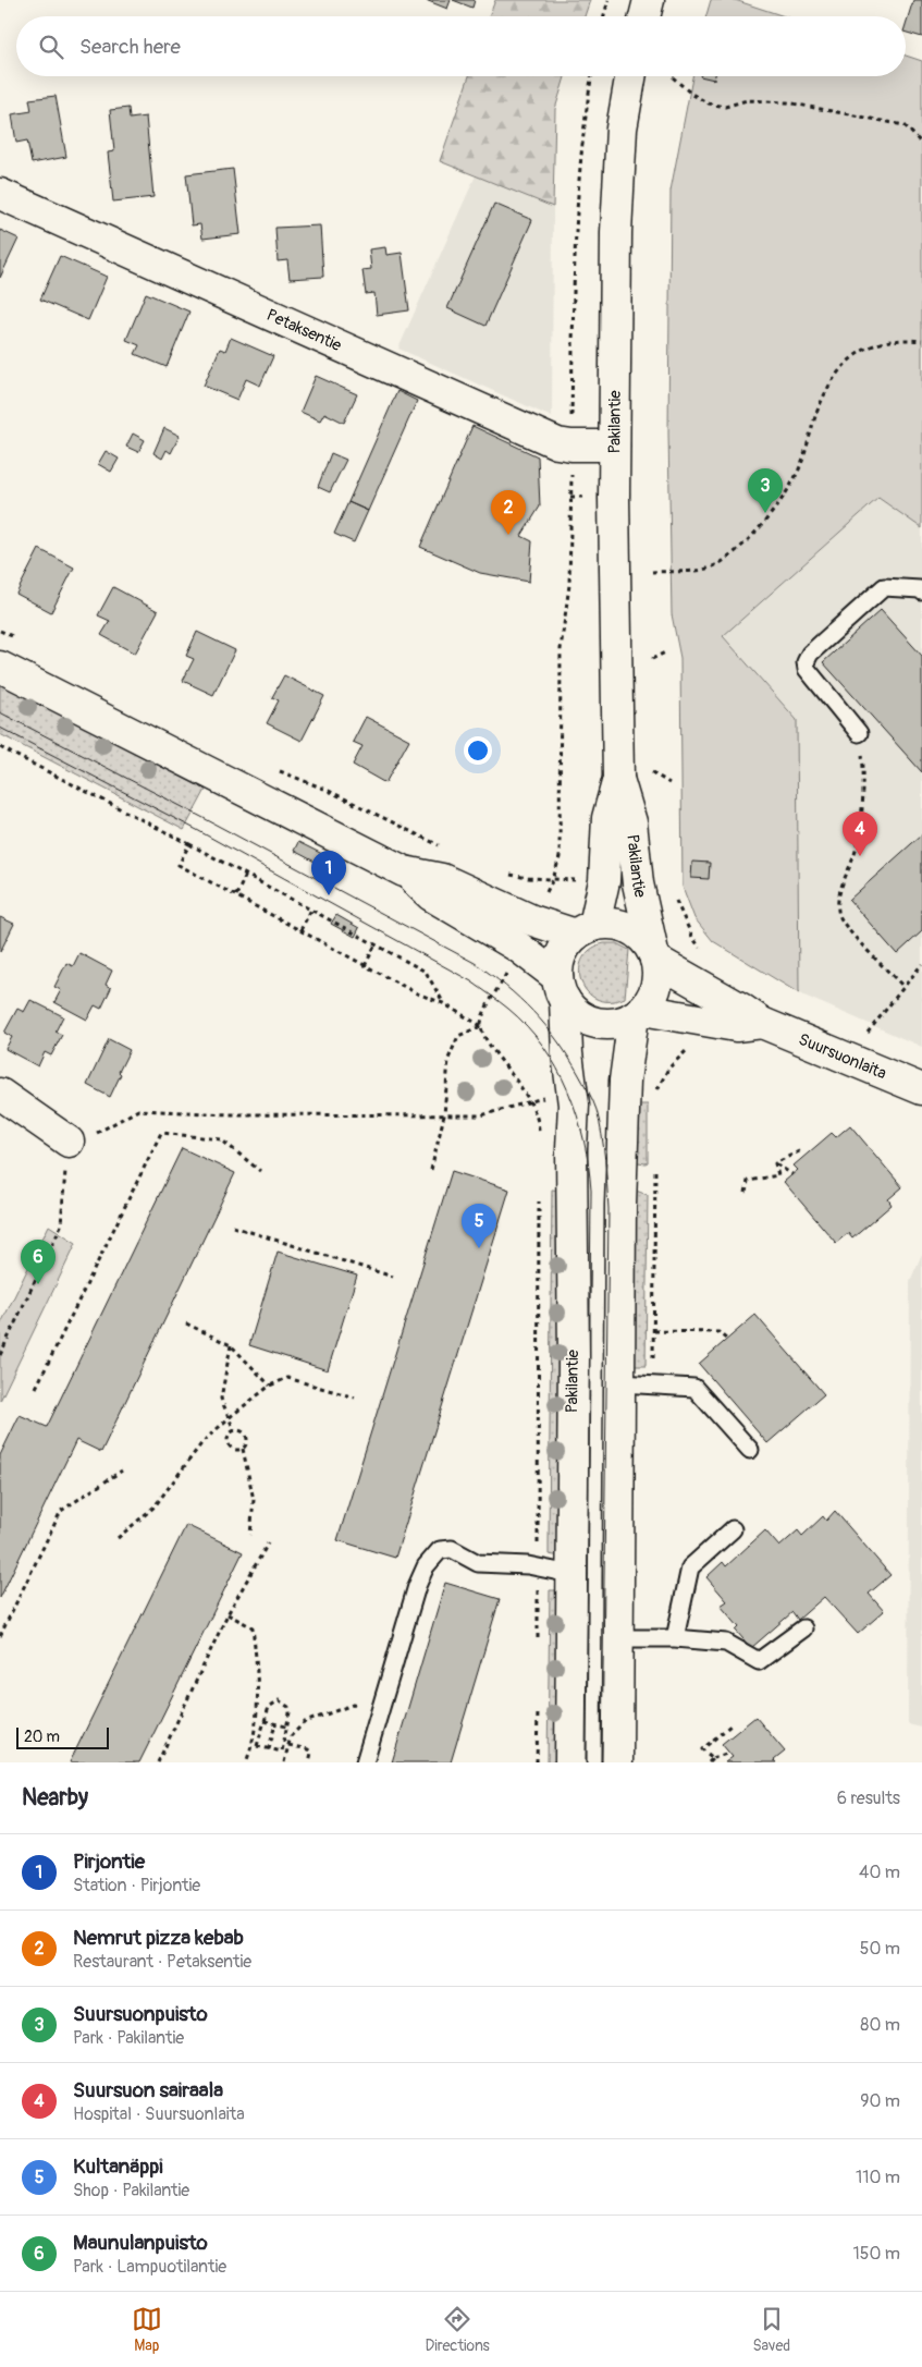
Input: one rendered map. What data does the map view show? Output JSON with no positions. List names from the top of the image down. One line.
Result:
{"streets":{"main road":["Petaksentie","Pakilantie","Suursuonlaita"]},"crossings":[["Petaksentie","Pakilantie"],["Pakilantie","Suursuonlaita"]],"scale_bar":"20 m","page":{"search":"Search here","pins":["3","2","4","1","5","6"],"scale":"20 m","heading":["Nearby","6 results"],"list":[{"mark":"1","name":"Pirjontie","note":"Station · Pirjontie","value":"40 m"},{"mark":"2","name":"Nemrut pizza kebab","note":"Restaurant · Petaksentie","value":"50 m"},{"mark":"3","name":"Suursuonpuisto","note":"Park · Pakilantie","value":"80 m"},{"mark":"4","name":"Suursuon sairaala","note":"Hospital · Suursuonlaita","value":"90 m"},{"mark":"5","name":"Kultanäppi","note":"Shop · Pakilantie","value":"110 m"},{"mark":"6","name":"Maunulanpuisto","note":"Park · Lampuotilantie","value":"150 m"}],"nav":["Map","Directions","Saved"]}}
